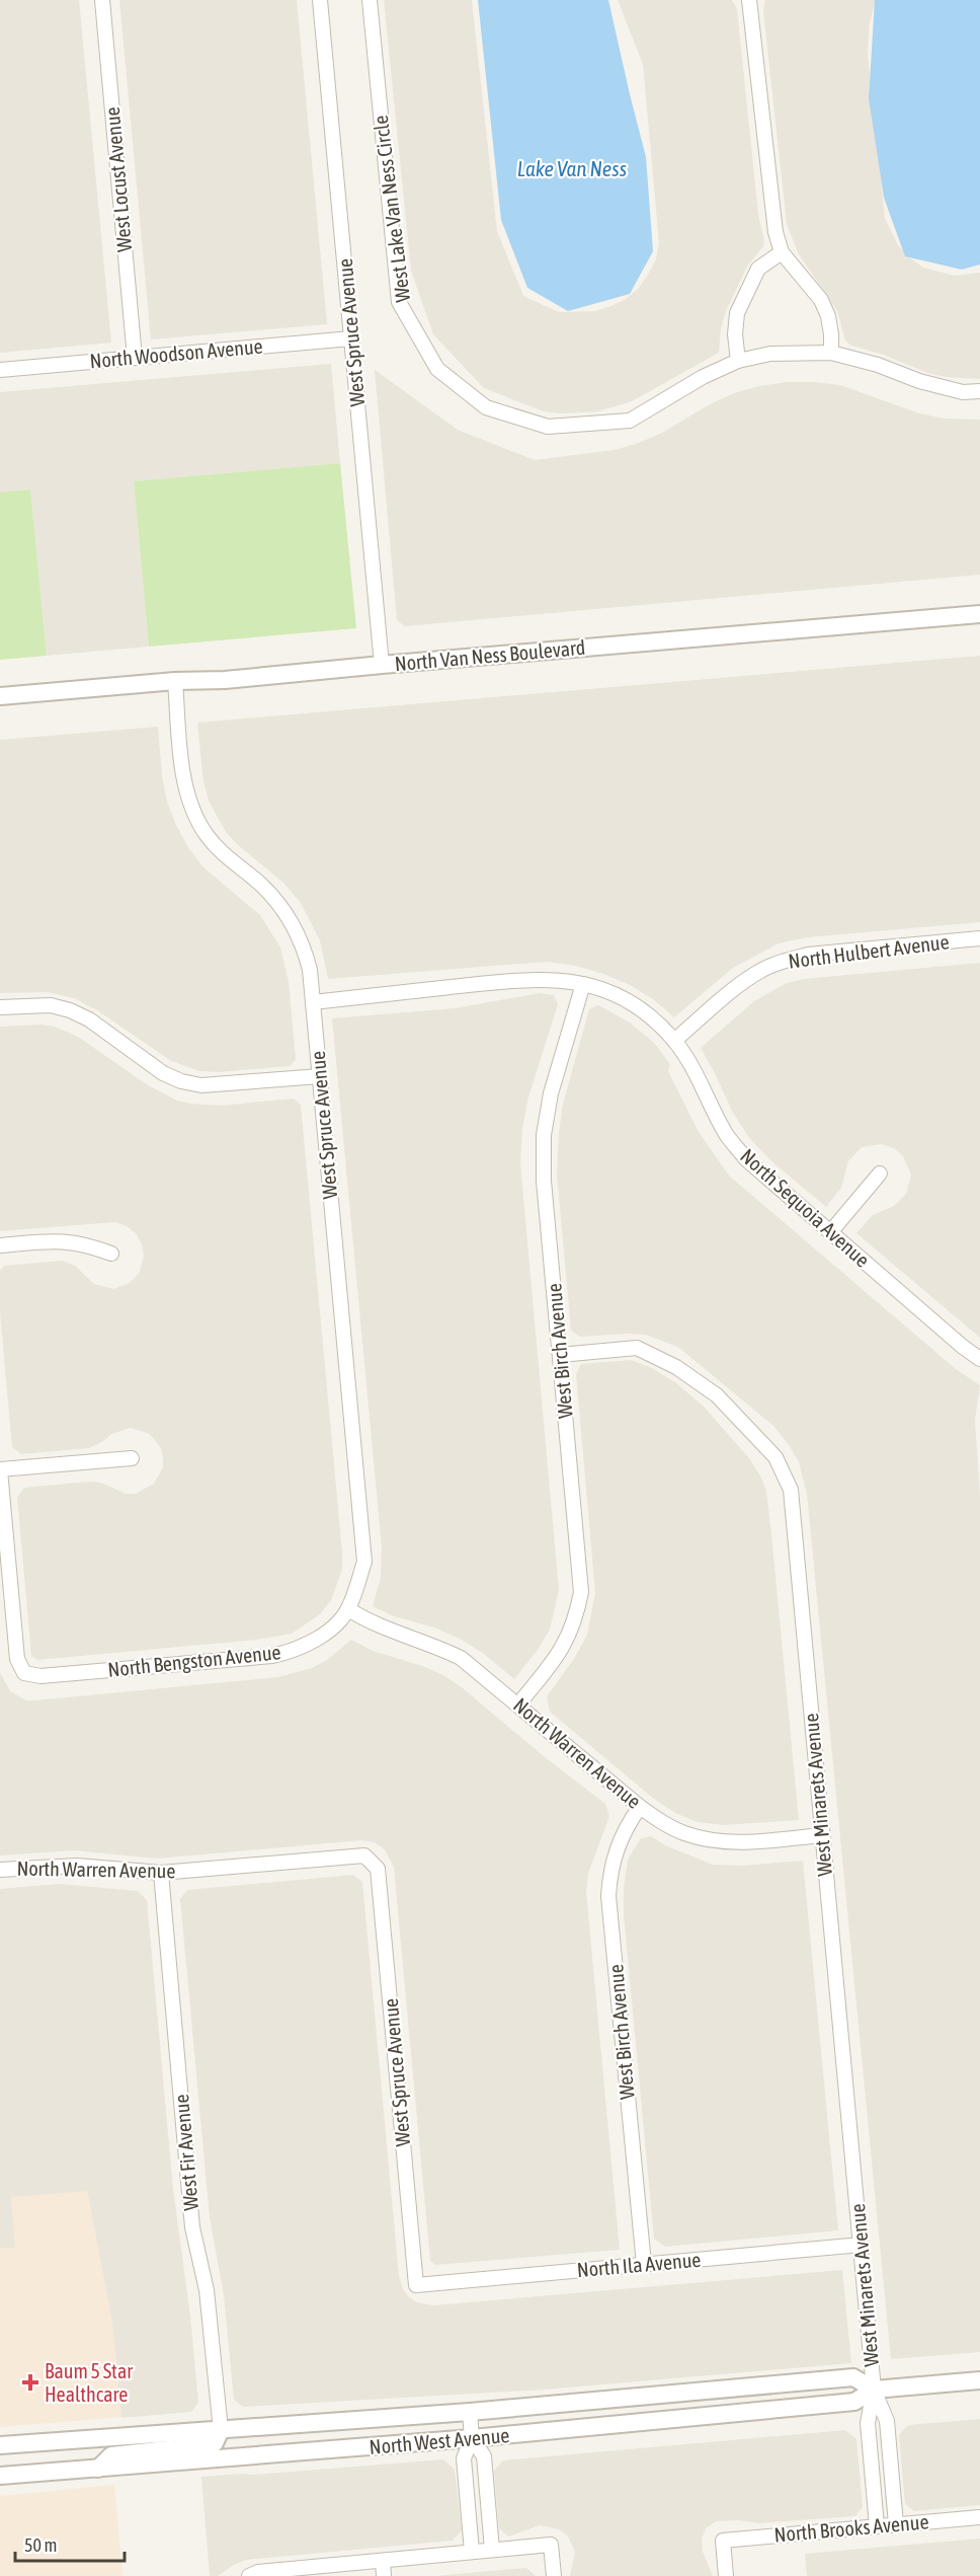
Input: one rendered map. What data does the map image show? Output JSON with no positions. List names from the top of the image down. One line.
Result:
{"streets":{"street":["West Locust Avenue","West Lake Van Ness Circle","West Spruce Avenue","North Woodson Avenue","North Van Ness Boulevard","North Hulbert Avenue","North Sequoia Avenue","West Birch Avenue","North Bengston Avenue","North Warren Avenue","West Minarets Avenue","West Fir Avenue","North Ila Avenue","North West Avenue","North Brooks Avenue"]},"crossings":[["West Locust Avenue","North Woodson Avenue"],["West Spruce Avenue","North Woodson Avenue"],["West Spruce Avenue","North Van Ness Boulevard"],["West Spruce Avenue","North Sequoia Avenue"],["West Spruce Avenue","North Bengston Avenue"],["West Spruce Avenue","North Warren Avenue"],["West Spruce Avenue","North Ila Avenue"],["North Hulbert Avenue","North Sequoia Avenue"],["North Sequoia Avenue","West Birch Avenue"],["West Birch Avenue","North Warren Avenue"],["West Birch Avenue","West Minarets Avenue"],["West Birch Avenue","North Ila Avenue"],["North Bengston Avenue","North Warren Avenue"],["North Warren Avenue","West Minarets Avenue"],["North Warren Avenue","West Fir Avenue"],["West Minarets Avenue","North Ila Avenue"],["West Minarets Avenue","North West Avenue"],["West Minarets Avenue","North Brooks Avenue"],["West Fir Avenue","North West Avenue"]],"water":["Lake Van Ness"],"places":{"health":["Baum 5 Star Healthcare"]},"scale_bar":"50 m"}
